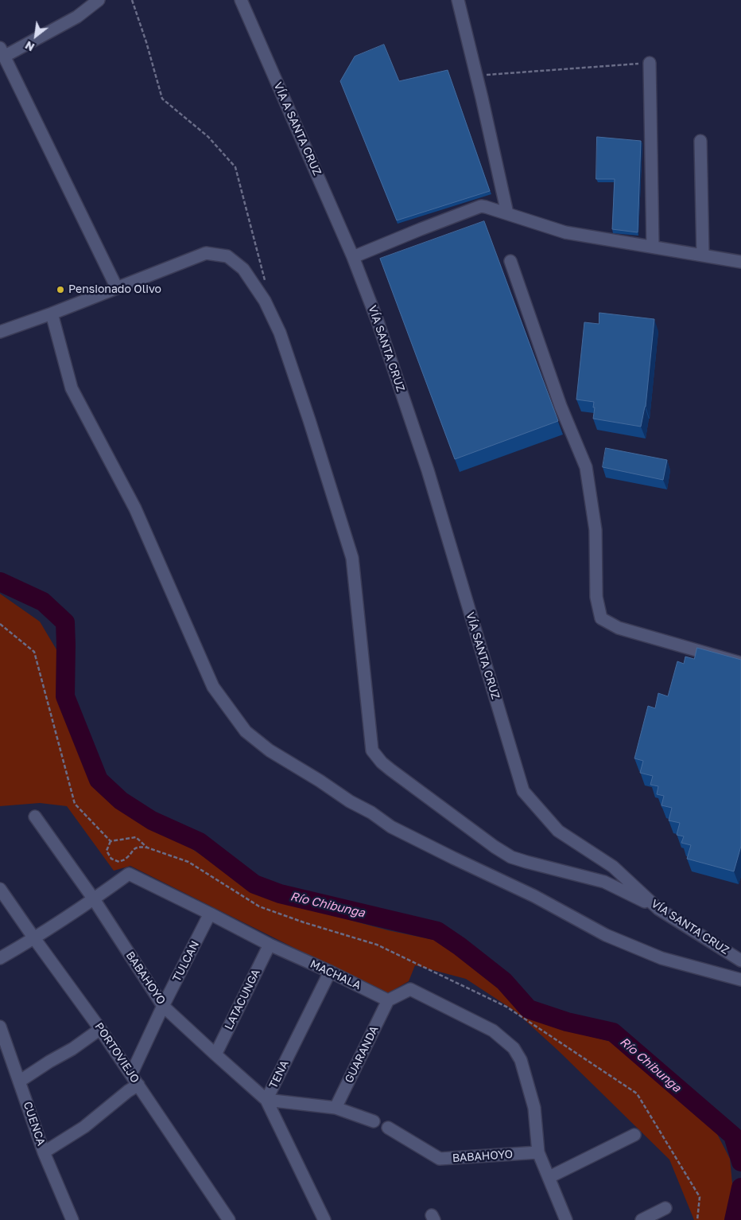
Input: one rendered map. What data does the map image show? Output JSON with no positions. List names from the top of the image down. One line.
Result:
{"streets":{"street":["VÍA A SANTA CRUZ","VÍA SANTA CRUZ","TULCAN","MACHALA","BABAHOYO","LATACUNGA","PORTOVIEJO","GUARANDA","TENA","CUENCA"]},"crossings":[["VÍA A SANTA CRUZ","VÍA SANTA CRUZ"],["TULCAN","MACHALA"],["TULCAN","BABAHOYO"],["TULCAN","PORTOVIEJO"],["TULCAN","CUENCA"],["MACHALA","BABAHOYO"],["MACHALA","LATACUNGA"],["MACHALA","PORTOVIEJO"],["MACHALA","GUARANDA"],["MACHALA","TENA"],["BABAHOYO","LATACUNGA"],["BABAHOYO","TENA"]],"water":["Río Chibunga"],"places":["Pensionado Olivo"],"north":"bottom left"}
